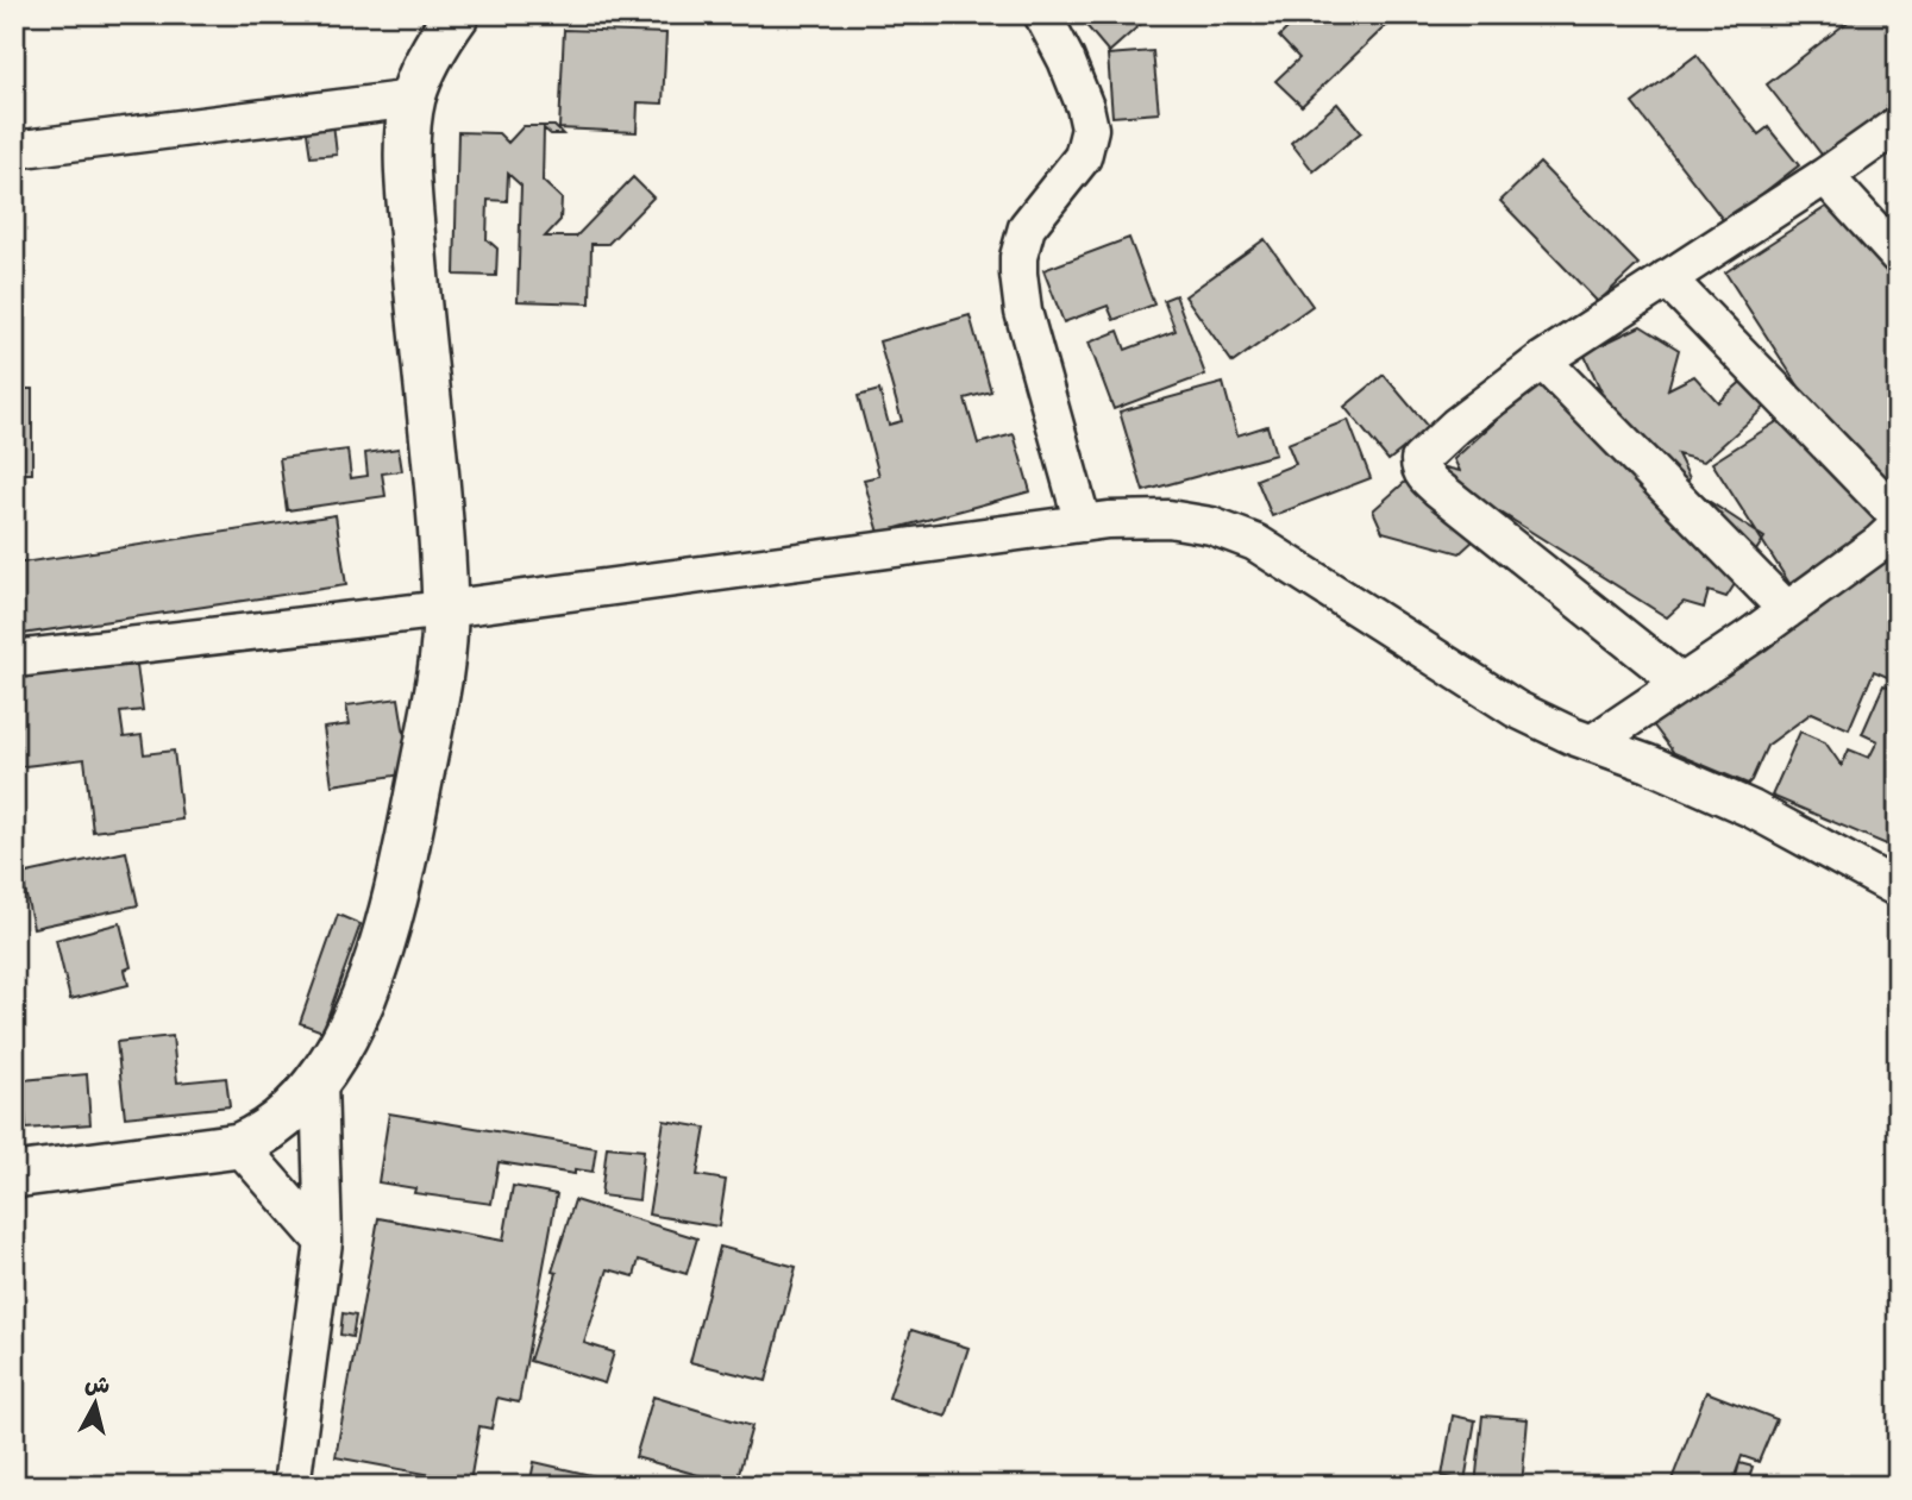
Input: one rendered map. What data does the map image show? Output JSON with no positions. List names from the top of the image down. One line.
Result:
{"north":"top"}
